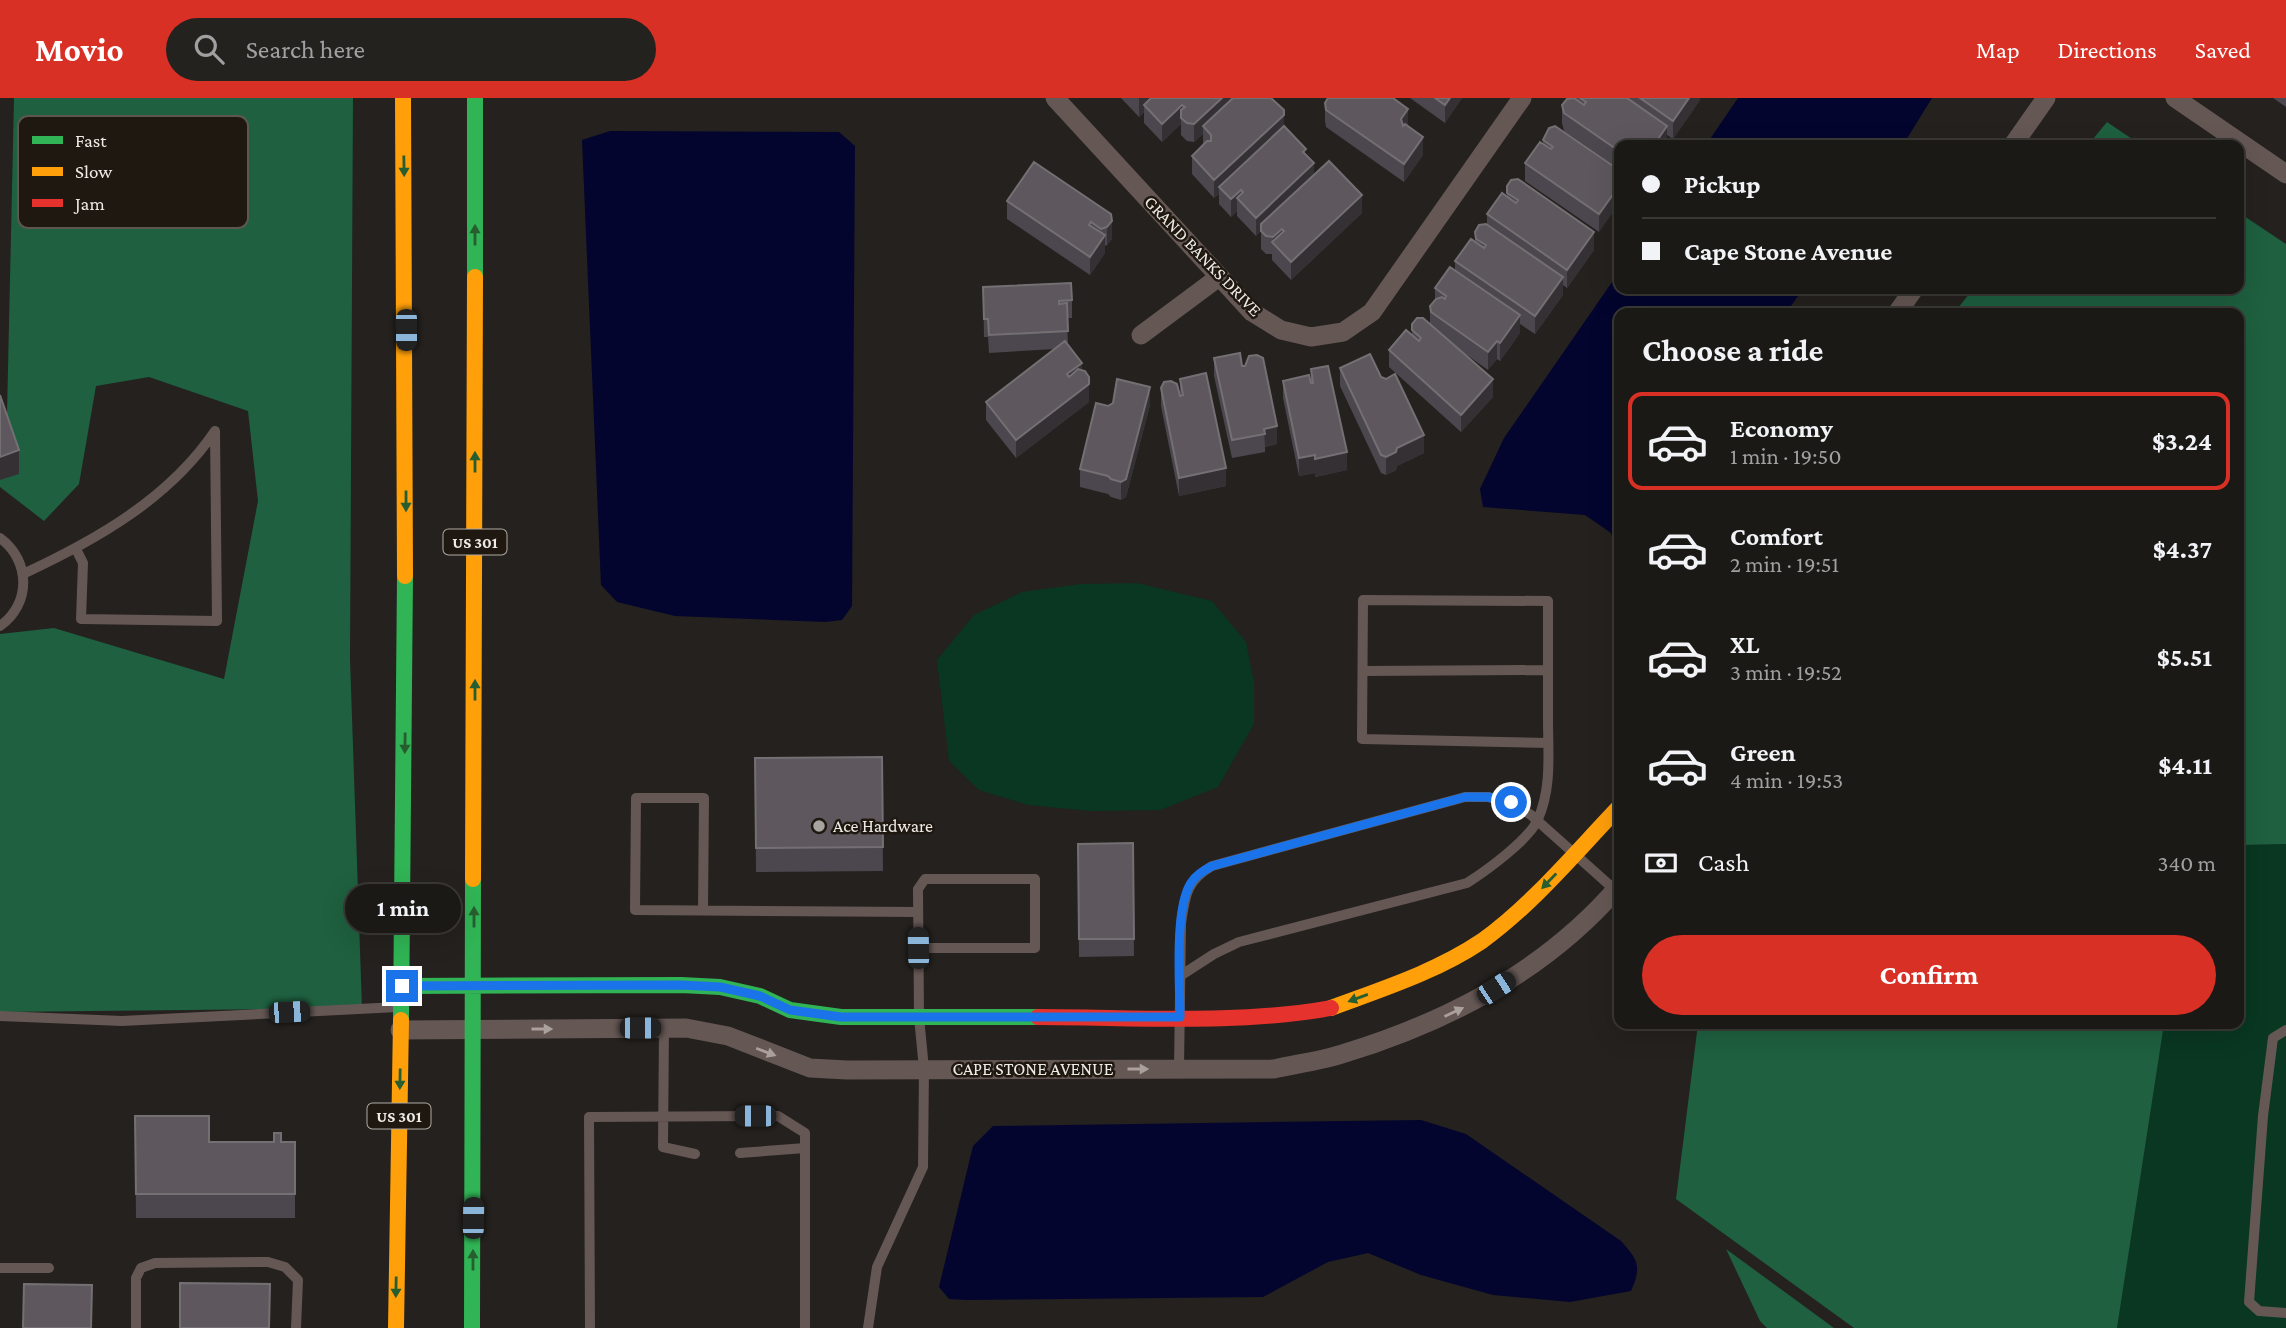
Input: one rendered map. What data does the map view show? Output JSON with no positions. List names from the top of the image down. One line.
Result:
{"streets":{"main road":["US 301"],"street":["GRAND BANKS DRIVE","CAPE STONE AVENUE"]},"crossings":[["US 301","CAPE STONE AVENUE"]],"one_way":["CAPE STONE AVENUE"],"places":["Ace Hardware"],"legend":["Fast","Slow","Jam"],"page":{"header":"Movio","search":"Search here","nav":["Map","Directions","Saved"],"banner":["Pickup","Cape Stone Avenue"],"heading":"Choose a ride","list":[{"name":"Economy","note":"1 min · 19:50","value":"$3.24"},{"name":"Comfort","note":"2 min · 19:51","value":"$4.37"},{"name":"XL","note":"3 min · 19:52","value":"$5.51"},{"name":"Green","note":"4 min · 19:53","value":"$4.11"}],"pay":["Cash","340 m"],"bubble":"1 min","buttons":"Confirm"}}
